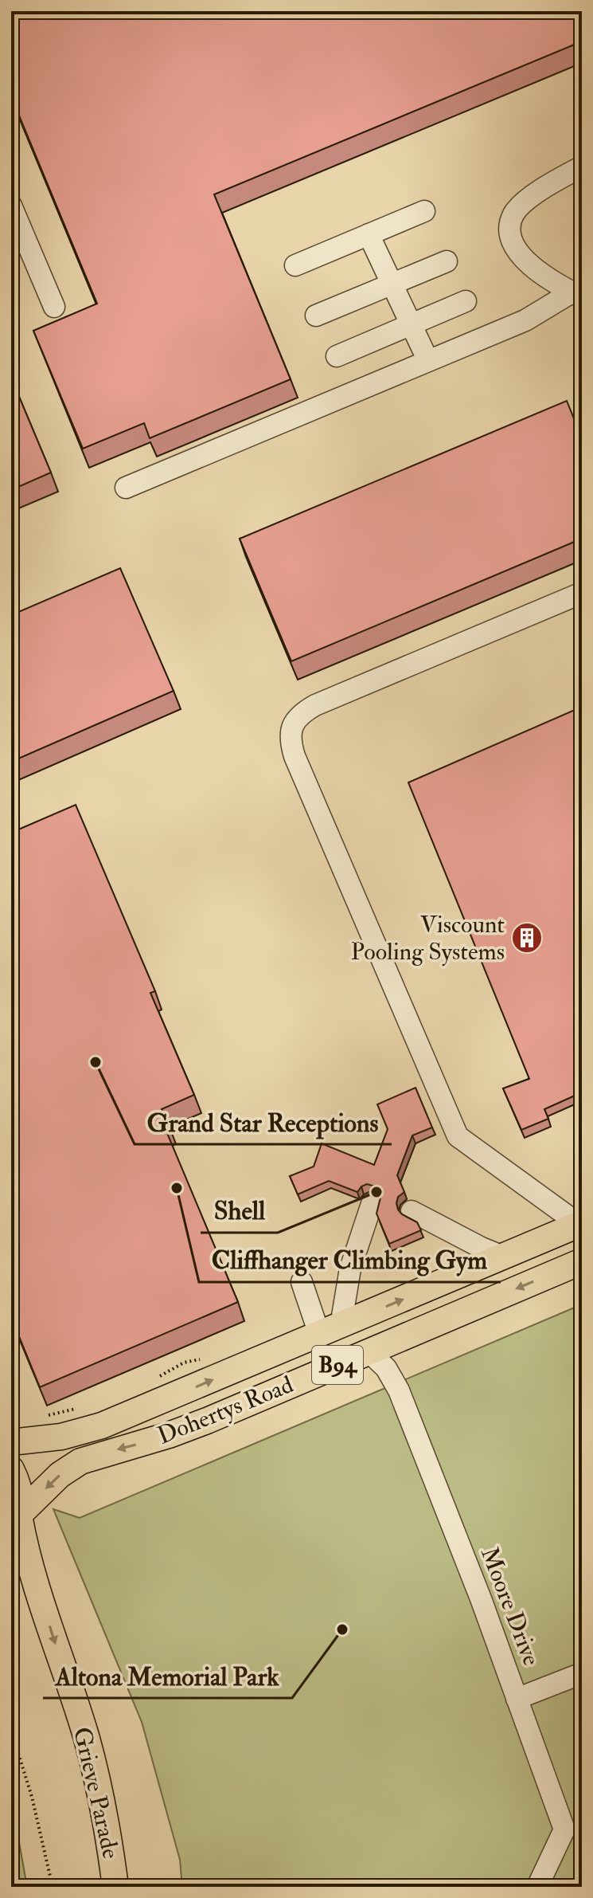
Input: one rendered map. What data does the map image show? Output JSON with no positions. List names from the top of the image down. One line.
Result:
{"streets":{"main road":["B94","Dohertys Road","Grieve Parade"],"street":["Moore Drive"]},"crossings":[["Dohertys Road","Moore Drive"],["Dohertys Road","Grieve Parade"]],"one_way":["Grieve Parade"],"places":{"building":["Viscount Pooling Systems"],"other":["Grand Star Receptions","Cliffhanger Climbing Gym","Shell","Altona Memorial Park"]}}
